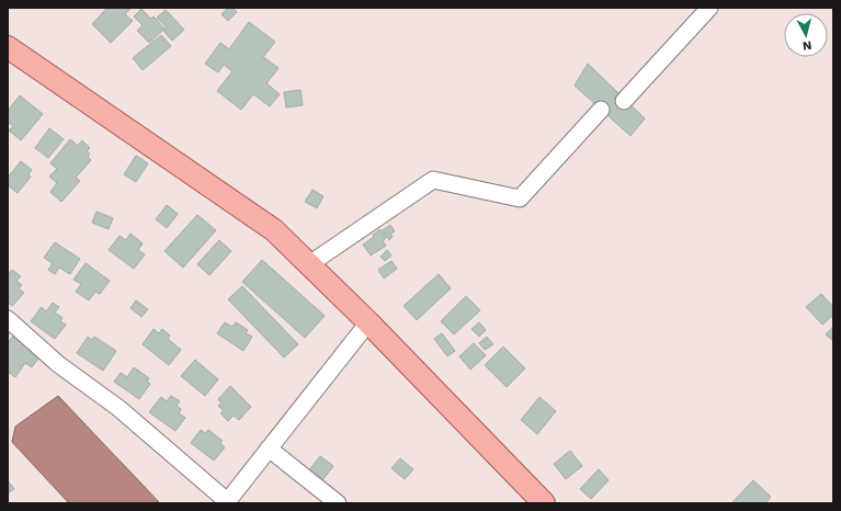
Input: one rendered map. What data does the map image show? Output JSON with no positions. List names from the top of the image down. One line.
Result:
{"north":"bottom"}
